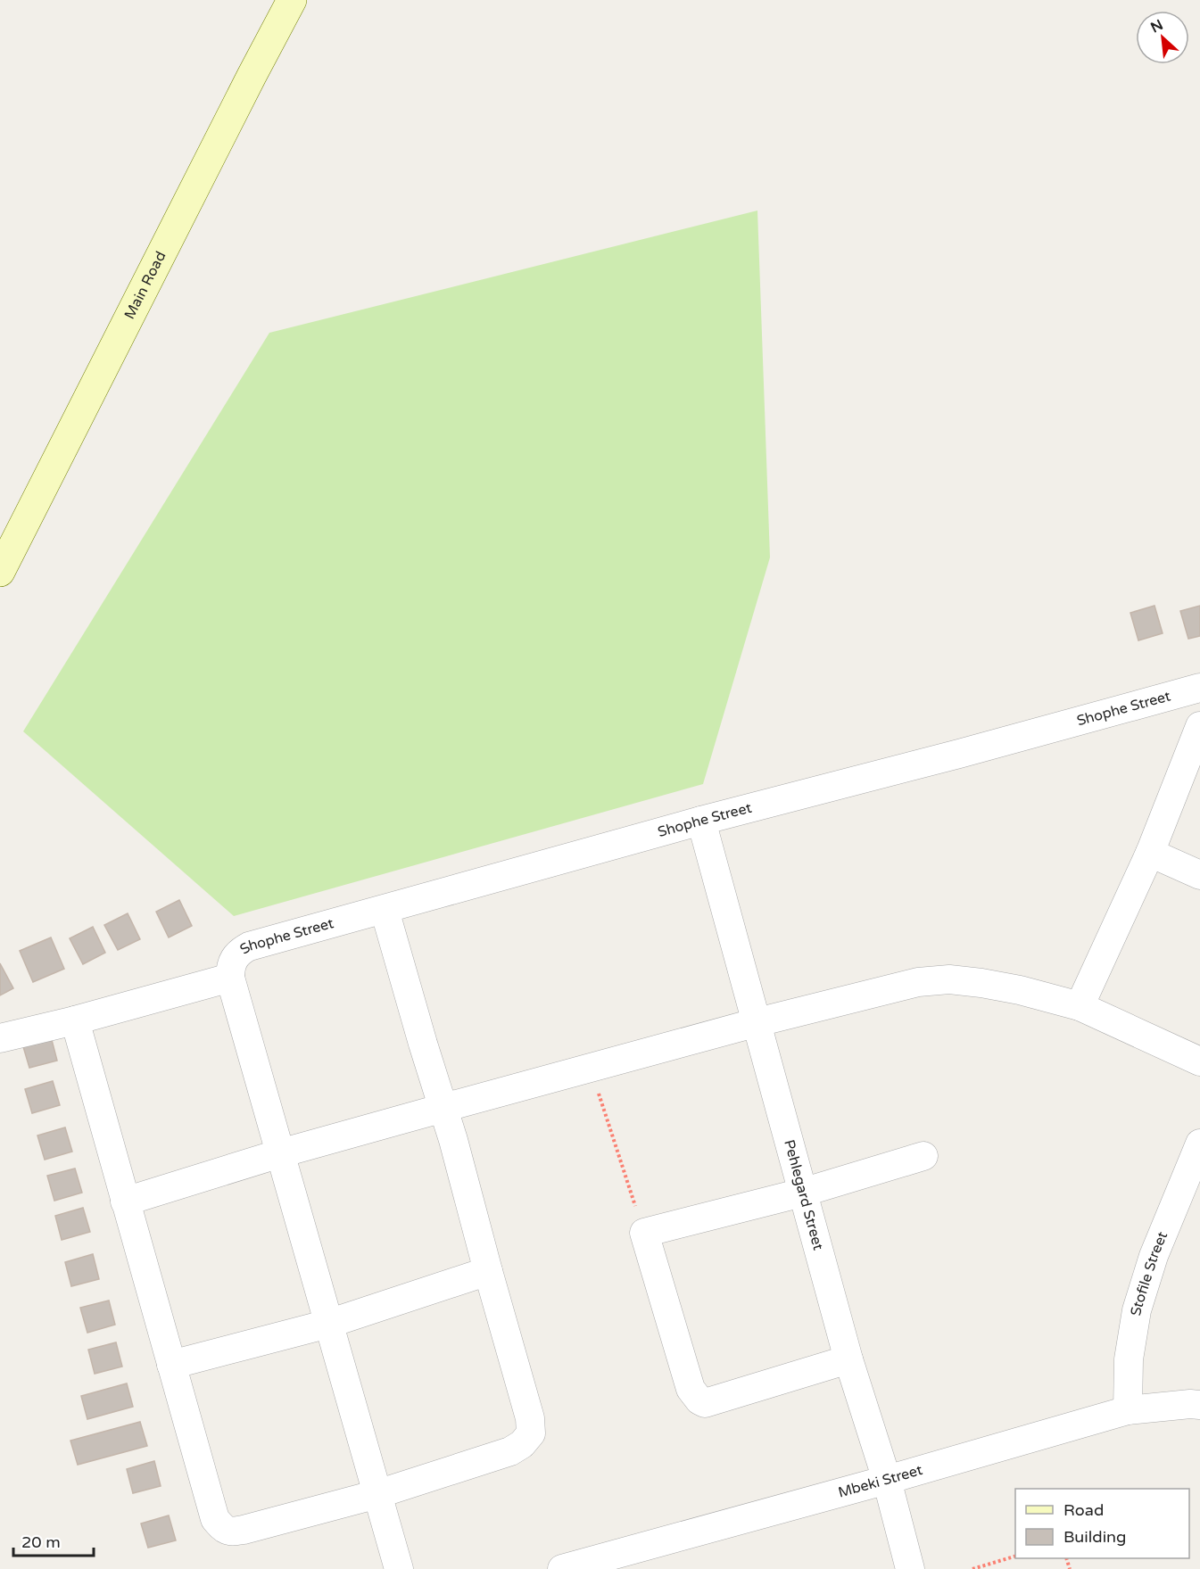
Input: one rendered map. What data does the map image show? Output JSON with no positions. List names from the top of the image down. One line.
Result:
{"streets":{"main road":["Main Road"],"street":["Shophe Street","Pehlegard Street","Stofile Street","Mbeki Street"]},"crossings":[["Shophe Street","Pehlegard Street"],["Pehlegard Street","Mbeki Street"],["Stofile Street","Mbeki Street"]],"legend":["Road","Building"],"scale_bar":"20 m","north":"top left"}
